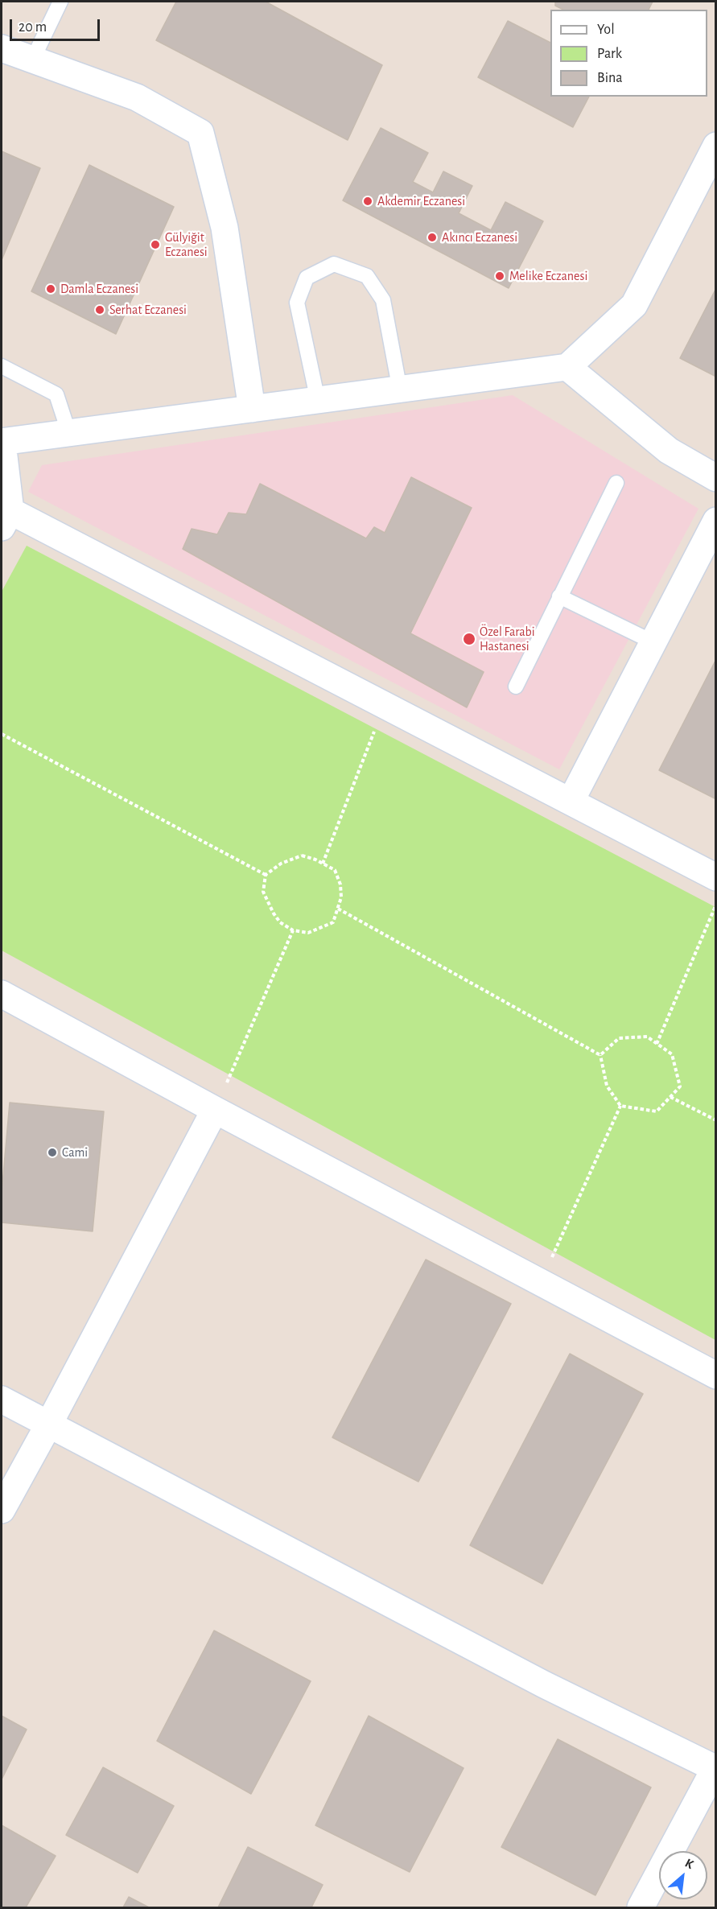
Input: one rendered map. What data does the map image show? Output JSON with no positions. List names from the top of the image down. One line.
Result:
{"places":["Akdemir Eczanesi","Akıncı Eczanesi","Gülyiğit Eczanesi","Melike Eczanesi","Damla Eczanesi","Serhat Eczanesi","Özel Farabi Hastanesi","Cami"],"legend":["Yol","Park","Bina"],"scale_bar":"20 m","north":"top right"}
